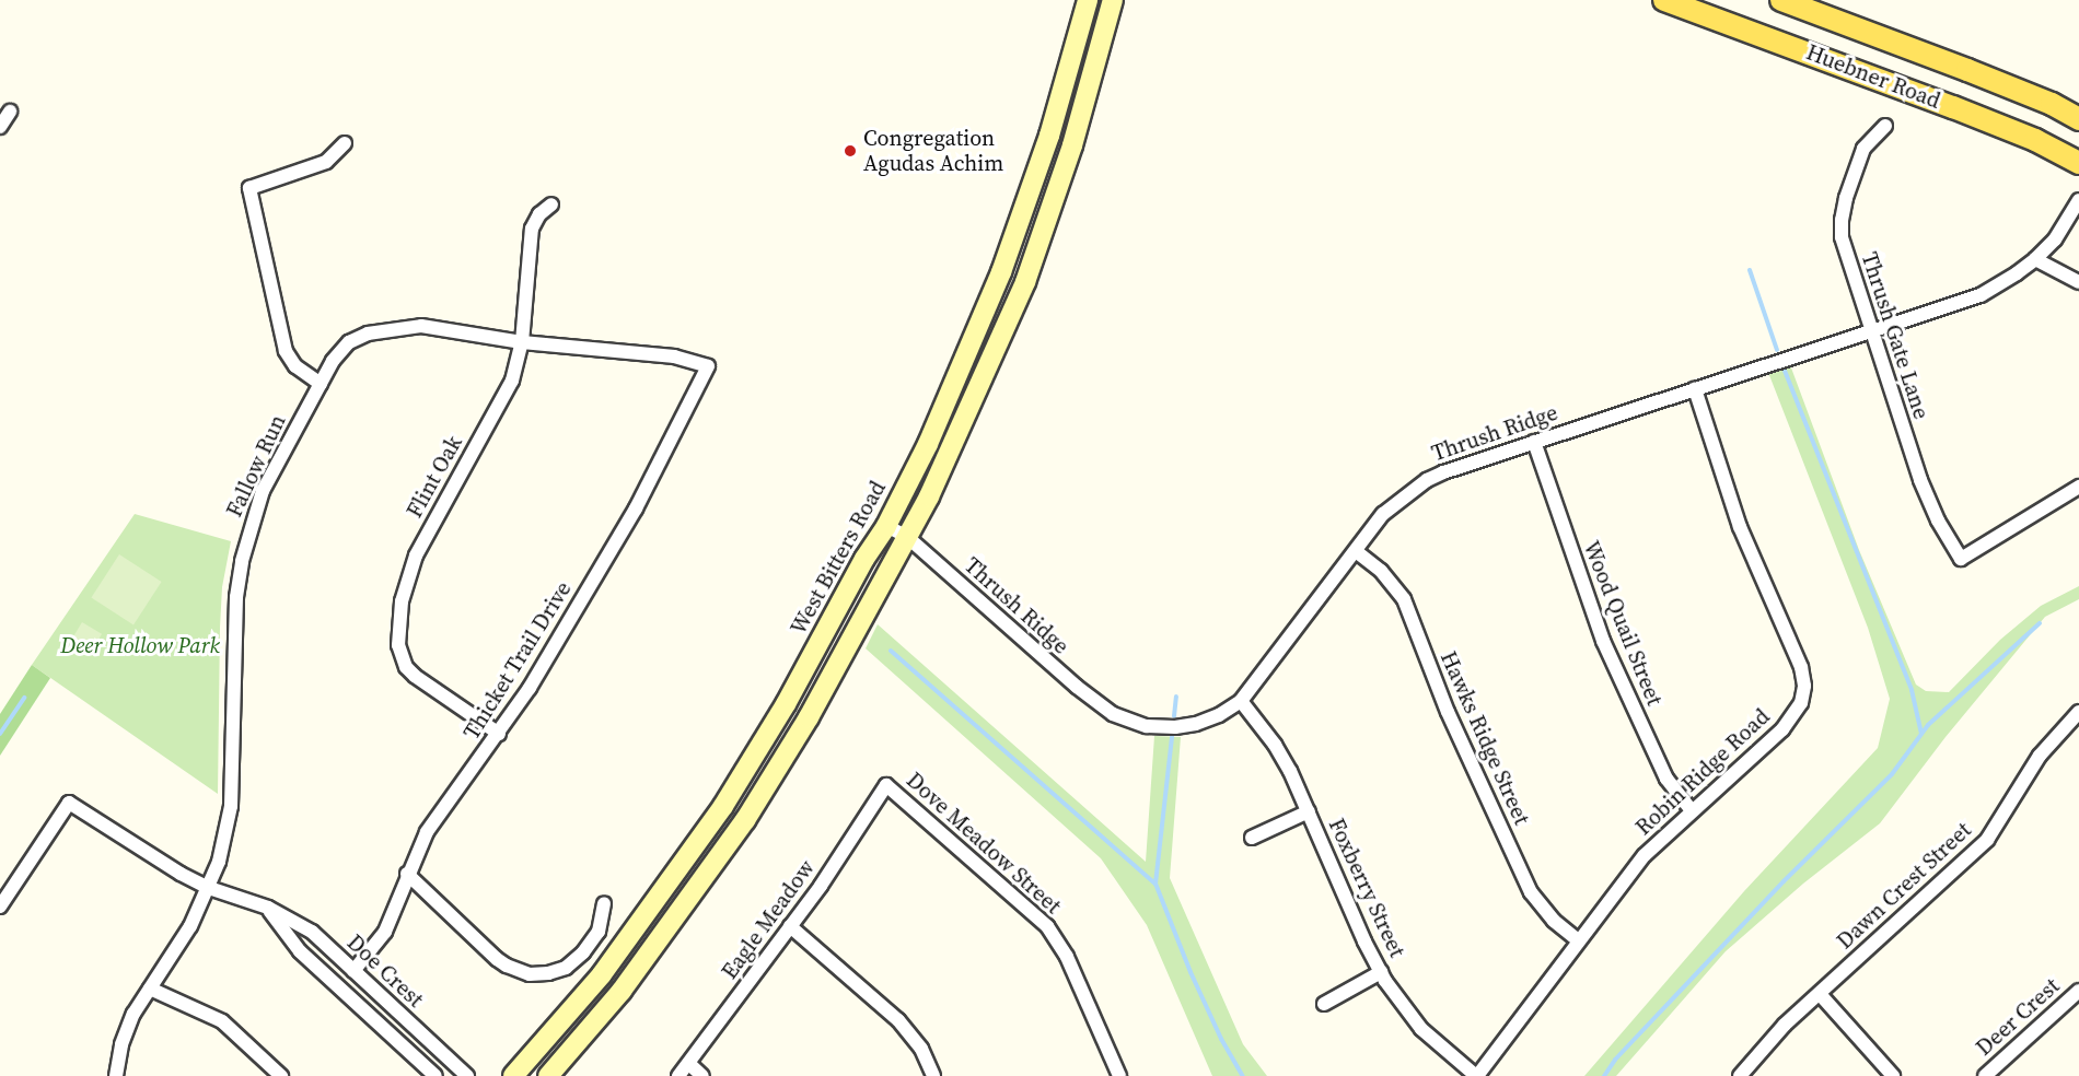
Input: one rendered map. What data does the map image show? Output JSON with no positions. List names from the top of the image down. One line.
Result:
{"streets":{"main road":["Huebner Road","West Bitters Road"],"street":["Thrush Gate Lane","Thrush Ridge","Fallow Run","Flint Oak","Wood Quail Street","Thicket Trail Drive","Hawks Ridge Street","Robin Ridge Road","Dove Meadow Street","Dawn Crest Street","Foxberry Street","Eagle Meadow","Doe Crest","Deer Crest"]},"crossings":[["Thrush Gate Lane","Thrush Ridge"],["Thrush Ridge","West Bitters Road"],["Thrush Ridge","Wood Quail Street"],["Thrush Ridge","Hawks Ridge Street"],["Thrush Ridge","Robin Ridge Road"],["Thrush Ridge","Foxberry Street"],["Fallow Run","Flint Oak"],["Fallow Run","Thicket Trail Drive"],["Fallow Run","Doe Crest"],["Flint Oak","Thicket Trail Drive"],["Wood Quail Street","Robin Ridge Road"],["Thicket Trail Drive","Doe Crest"],["Hawks Ridge Street","Robin Ridge Road"],["Robin Ridge Road","Foxberry Street"],["Dove Meadow Street","Eagle Meadow"]],"parks":["Deer Hollow Park"],"places":["Congregation Agudas Achim"]}
